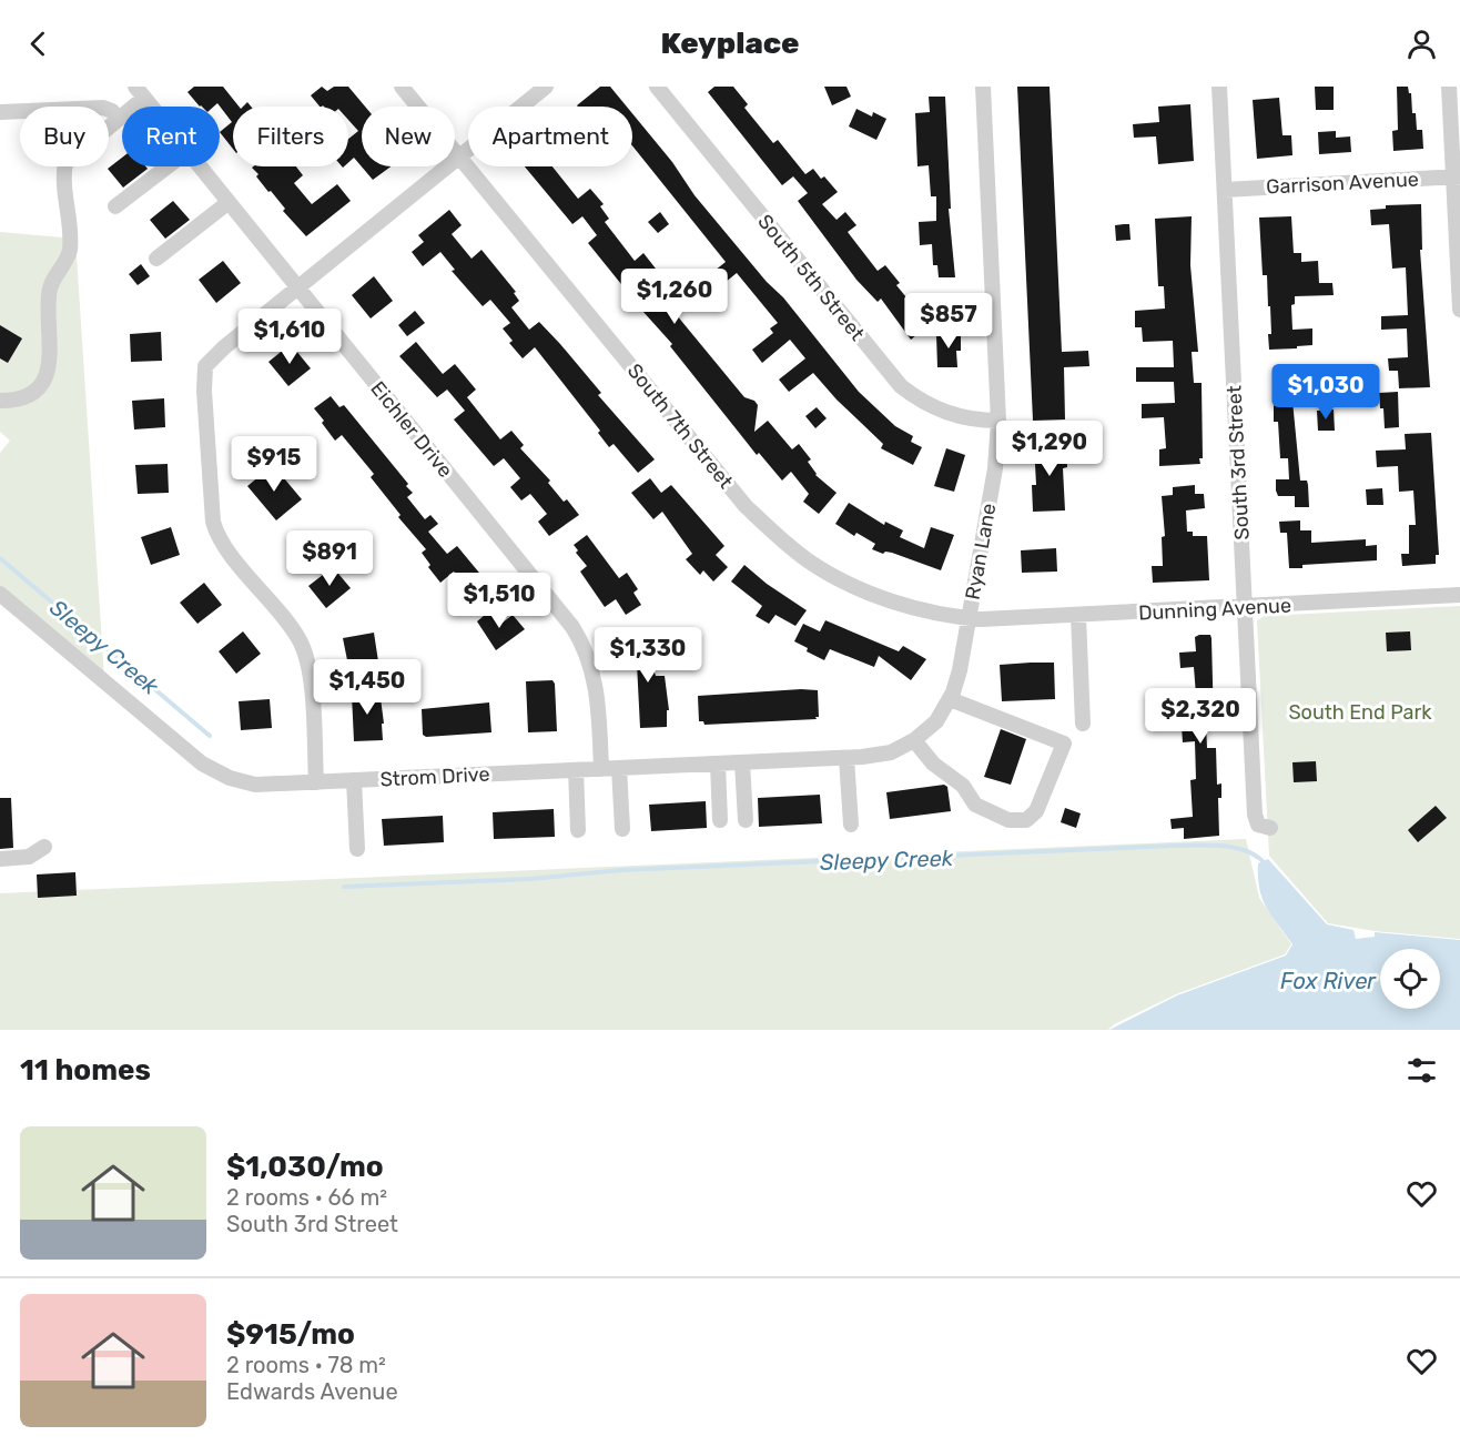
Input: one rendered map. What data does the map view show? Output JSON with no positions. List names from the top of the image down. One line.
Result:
{"streets":{"street":["Garrison Avenue","South 5th Street","South 7th Street","Eichler Drive","South 3rd Street","Ryan Lane","Dunning Avenue","Strom Drive"]},"crossings":[["Garrison Avenue","South 3rd Street"],["South 5th Street","Ryan Lane"],["South 7th Street","Ryan Lane"],["South 7th Street","Dunning Avenue"],["Eichler Drive","Strom Drive"],["South 3rd Street","Dunning Avenue"],["Ryan Lane","Dunning Avenue"],["Ryan Lane","Strom Drive"]],"water":["Sleepy Creek","Fox River"],"parks":["South End Park"],"page":{"header":"Keyplace","chip":["Buy","Rent","Filters","New","Apartment"],"price":["$1,260","$857","$1,610","$1,030","$1,290","$915","$891","$1,510","$1,330","$1,450","$2,320"],"heading":"11 homes","list":[{"name":"$1,030/mo","note":"2 rooms · 66 m² · South 3rd Street"},{"name":"$915/mo","note":"2 rooms · 78 m² · Edwards Avenue"}]}}
